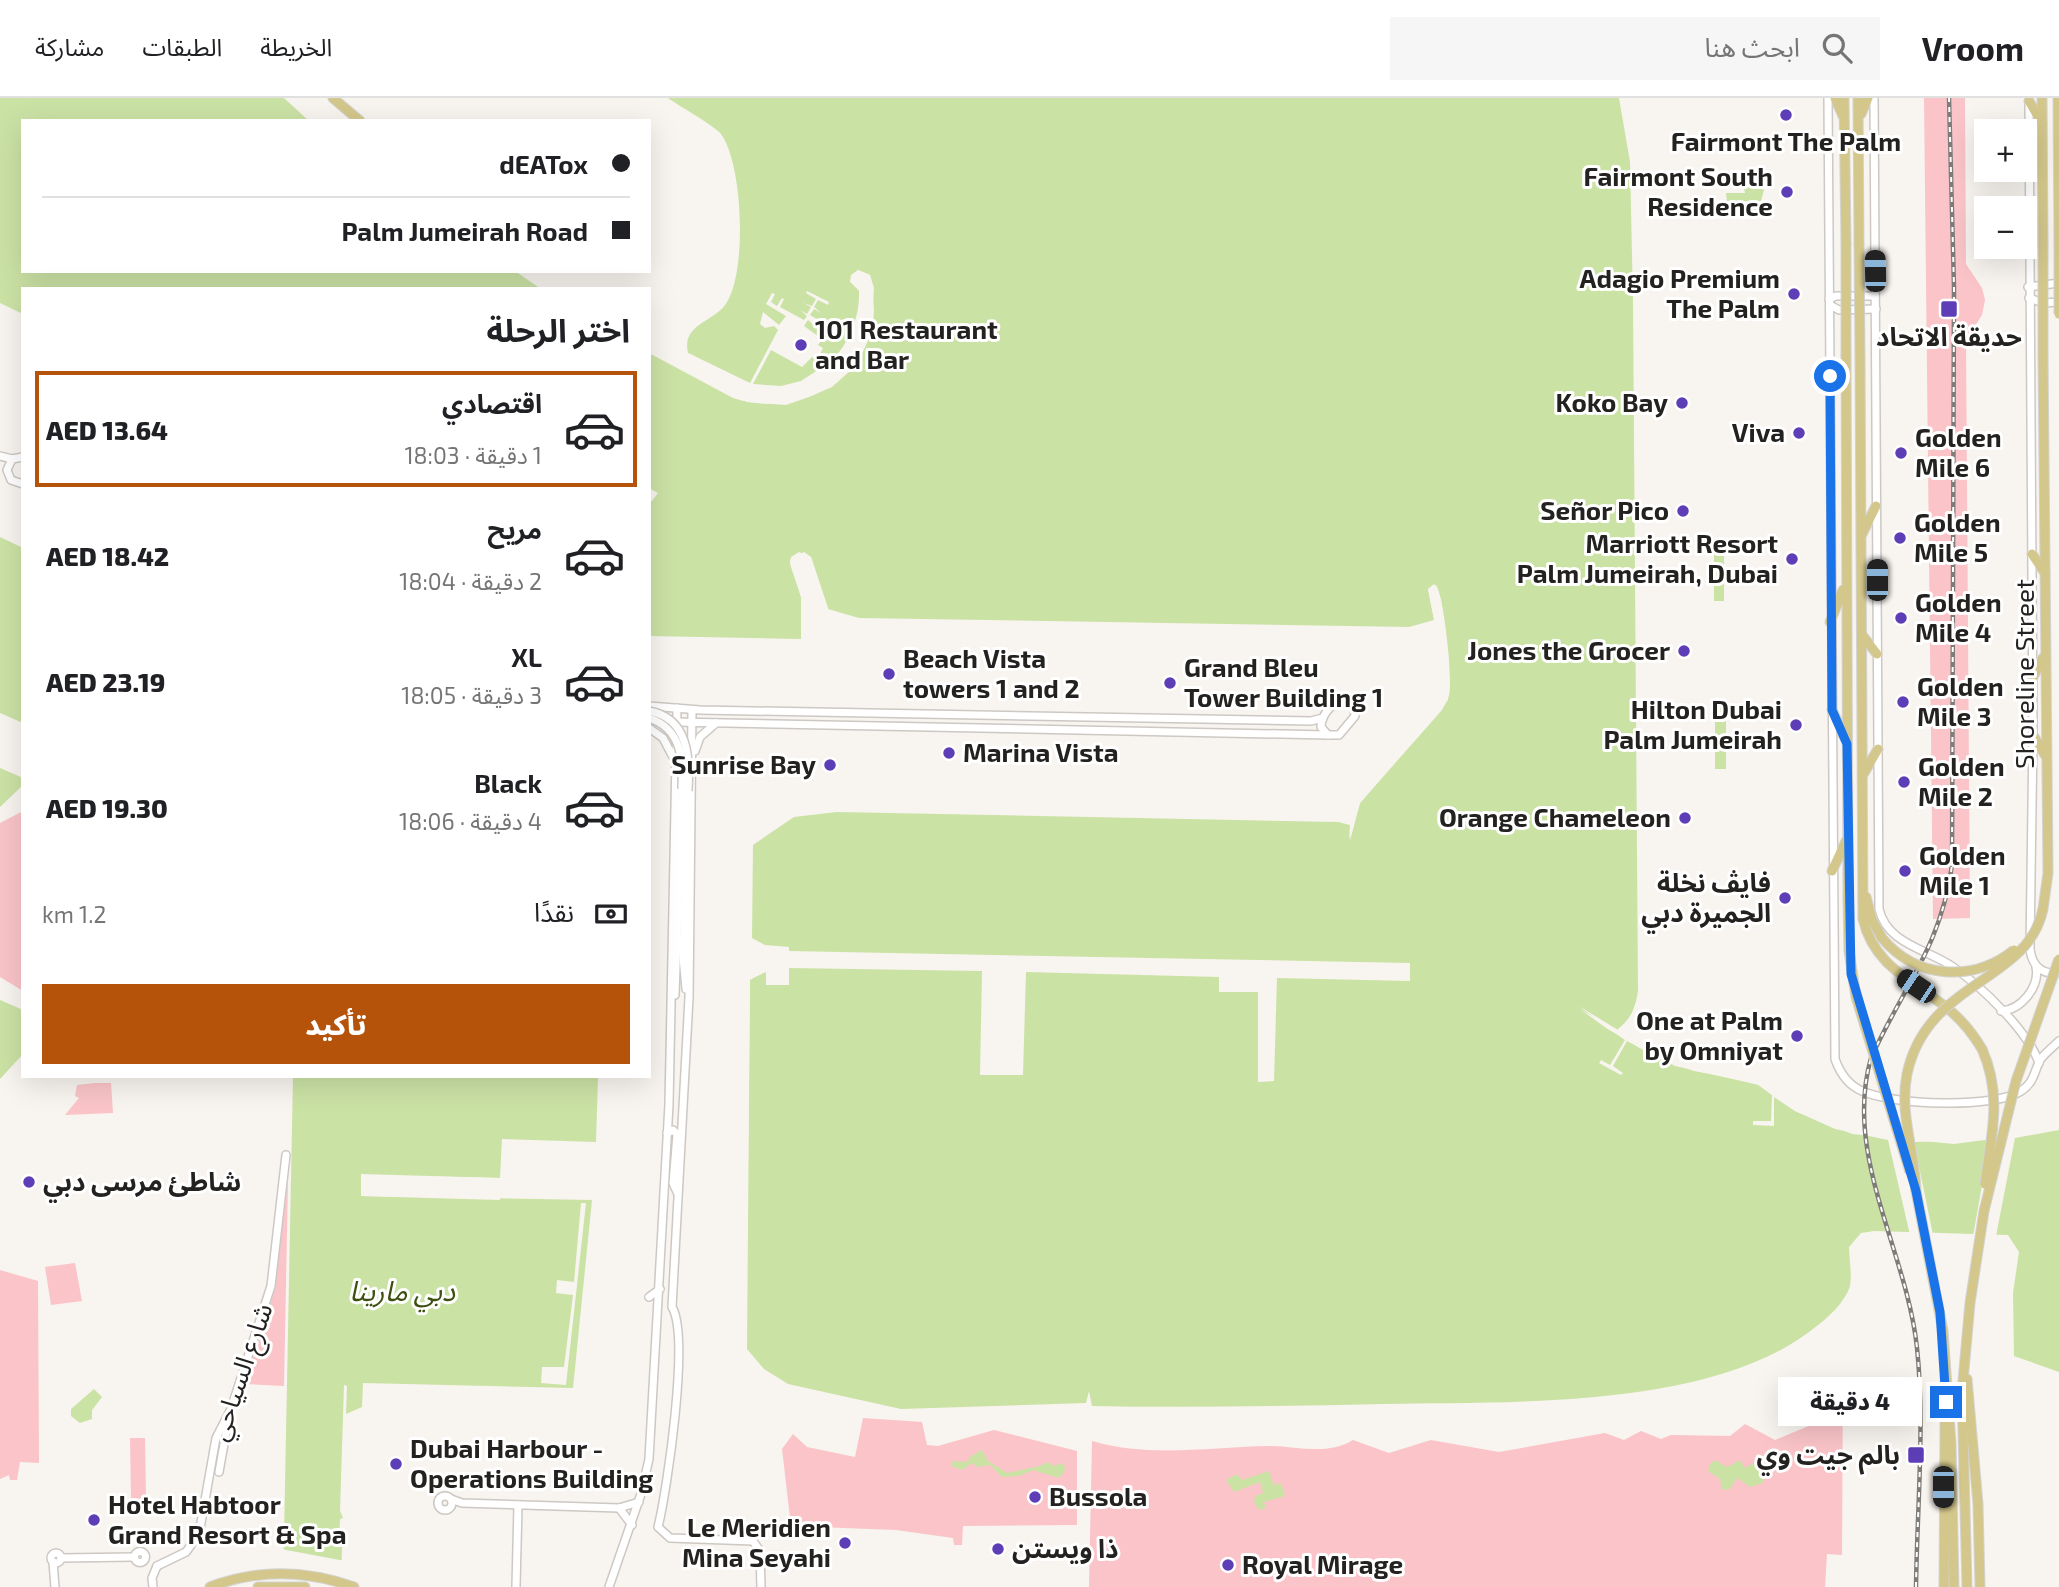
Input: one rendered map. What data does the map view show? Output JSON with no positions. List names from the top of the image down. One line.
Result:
{"streets":{"main road":["Shoreline Street"],"street":["شارع السياحي"]},"water":["دبي مارينا"],"places":{"other":["Fairmont The Palm","Fairmont South Residence","Adagio Premium The Palm","101 Restaurant and Bar","Koko Bay","Viva","Golden Mile 6","Señor Pico","Golden Mile 5","Marriott Resort Palm Jumeirah, Dubai","Golden Mile 4","Jones the Grocer","Beach Vista towers 1 and 2","Grand Bleu Tower Building 1","Golden Mile 3","Hilton Dubai Palm Jumeirah","Marina Vista","Sunrise Bay","Golden Mile 2","Orange Chameleon","Golden Mile 1","فايڤ نخلة الجميرة دبي","One at Palm by Omniyat","شاطئ مرسى دبي","Dubai Harbour - Operations Building","Bussola","Hotel Habtoor Grand Resort & Spa","Le Meridien Mina Seyahi","ذا ويستن","Royal Mirage"],"transit":["حديقة الاتحاد","بالم جيت وي"]},"page":{"header":"Vroom","search":"ابحث هنا","nav":["الخريطة","الطبقات","مشاركة"],"map_buttons":["+","−"],"banner":["dEATox","Palm Jumeirah Road"],"heading":"اختر الرحلة","list":[{"name":"اقتصادي","note":"1 دقيقة · 18:03","value":"AED 13.64"},{"name":"مريح","note":"2 دقيقة · 18:04","value":"AED 18.42"},{"name":"XL","note":"3 دقيقة · 18:05","value":"AED 23.19"},{"name":"Black","note":"4 دقيقة · 18:06","value":"AED 19.30"}],"pay":["نقدًا","1.2 km"],"buttons":"تأكيد","bubble":"4 دقيقة"}}
